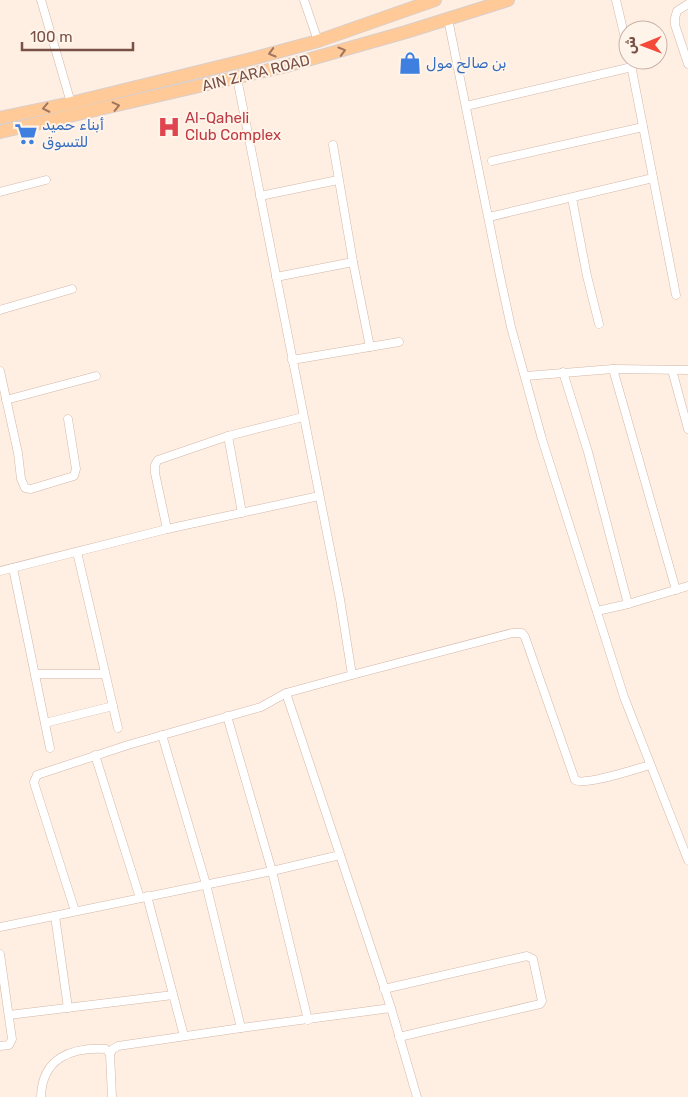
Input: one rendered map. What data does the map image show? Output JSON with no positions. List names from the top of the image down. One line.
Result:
{"streets":{"main road":["AIN ZARA ROAD"]},"places":{"shop":["بن صالح مول"],"hospital":["Al-Qaheli Club Complex"],"supermarket":["أبناء حميد للتسوق"]},"scale_bar":"100 m","north":"left"}
